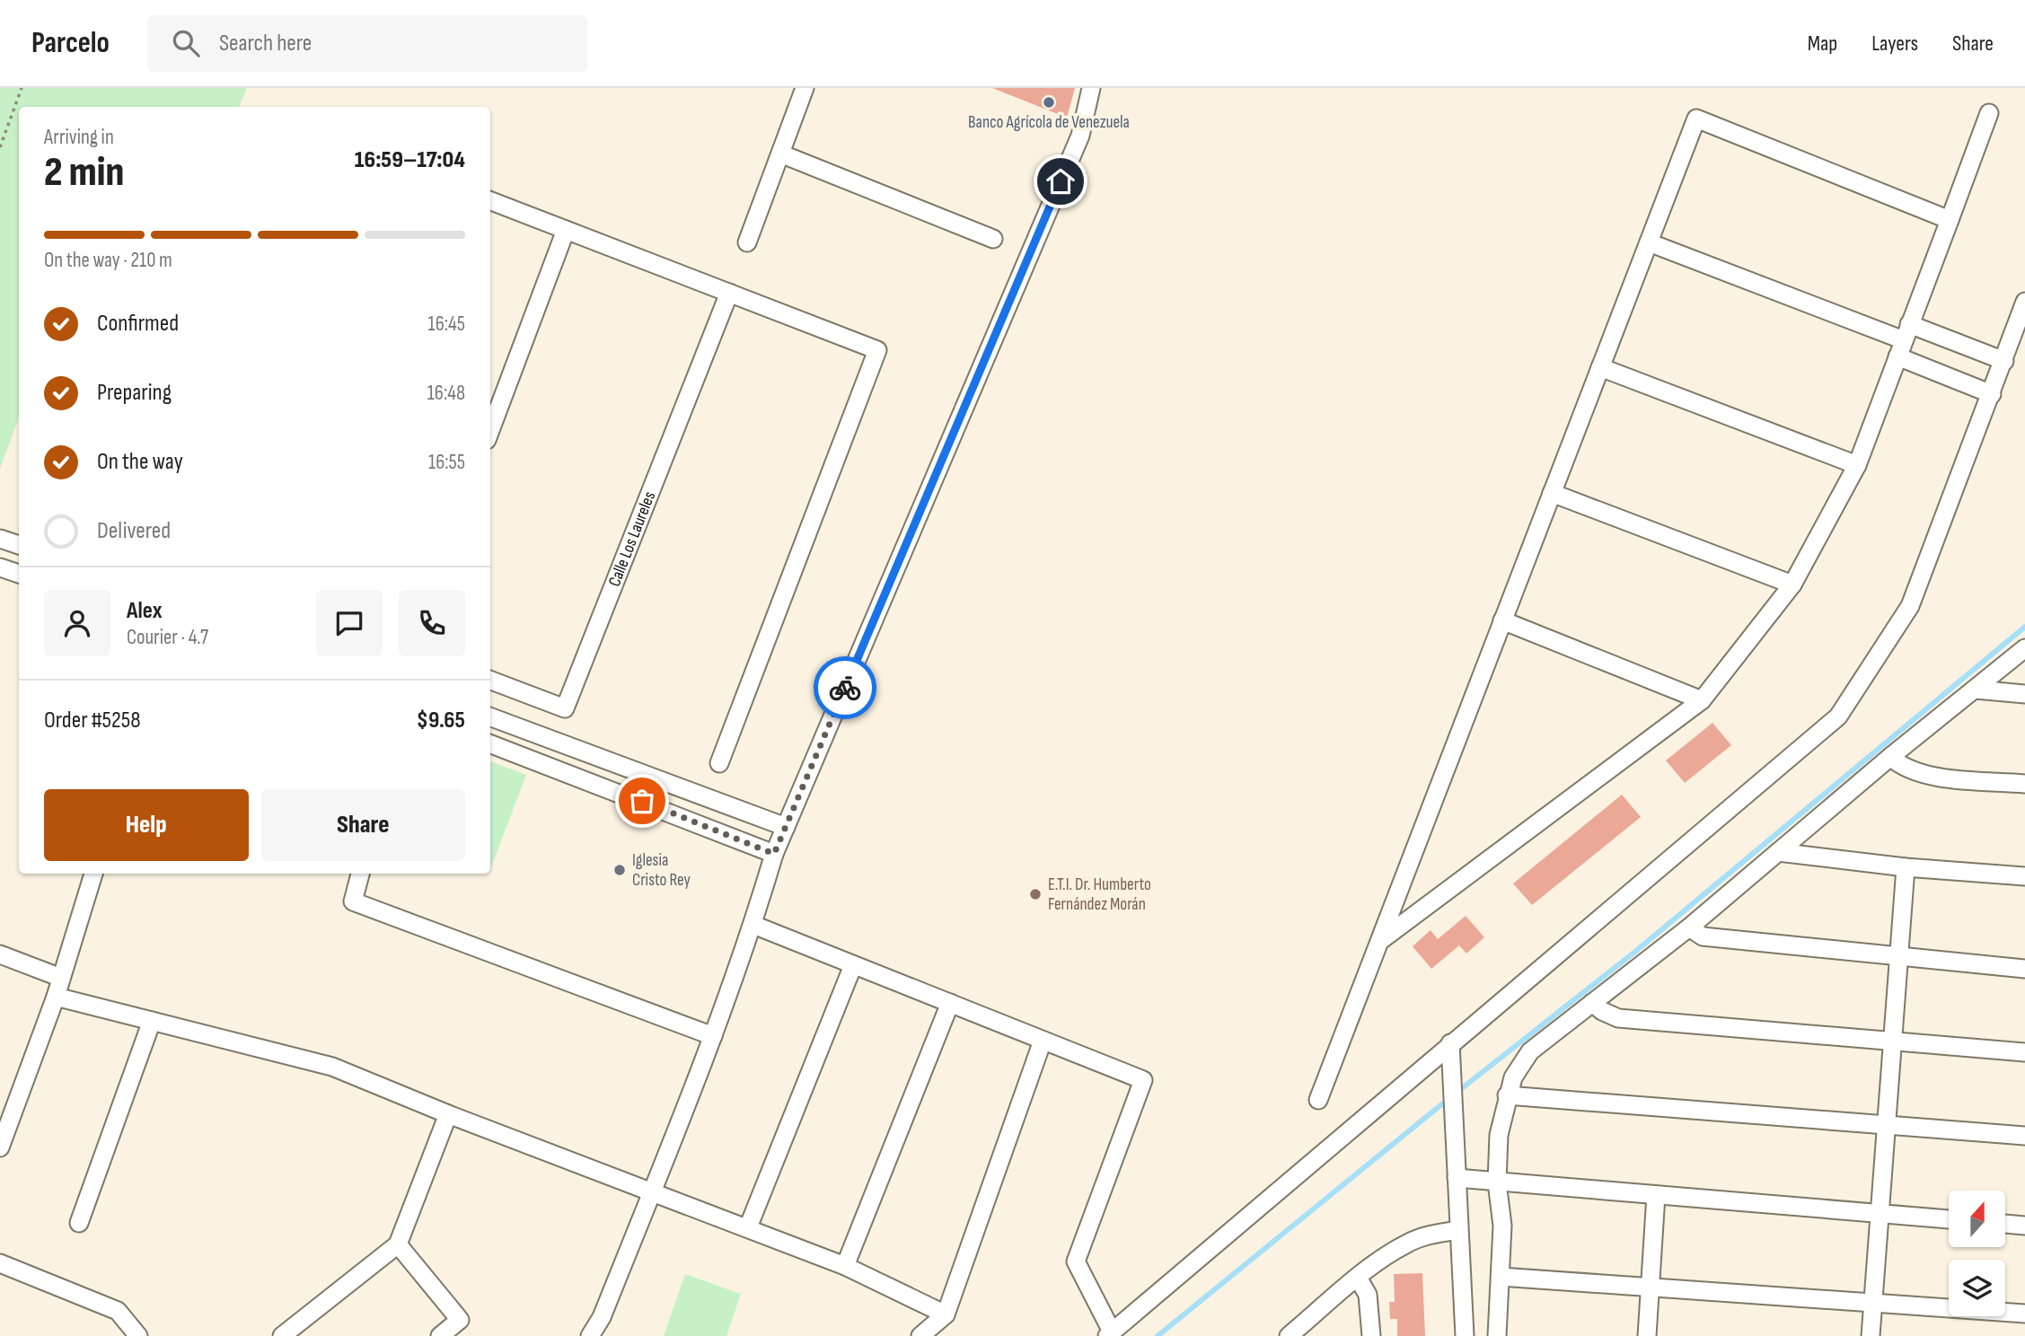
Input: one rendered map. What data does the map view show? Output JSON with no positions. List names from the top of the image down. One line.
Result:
{"streets":{"street":["Calle Los Laureles"]},"places":["Banco Agrícola de Venezuela","Iglesia Cristo Rey","E.T.I. Dr. Humberto Fernández Morán"],"north":"top","page":{"header":"Parcelo","search":"Search here","nav":["Map","Layers","Share"],"heading":["2 min","Arriving in","16:59–17:04"],"panel":["Alex","Courier · 4.7","Order #5258","$9.65"],"bar":"On the way · 210 m","list":[["Confirmed","16:45"],["Preparing","16:48"],["On the way","16:55"],"Delivered"],"buttons":["Help","Share"]}}
